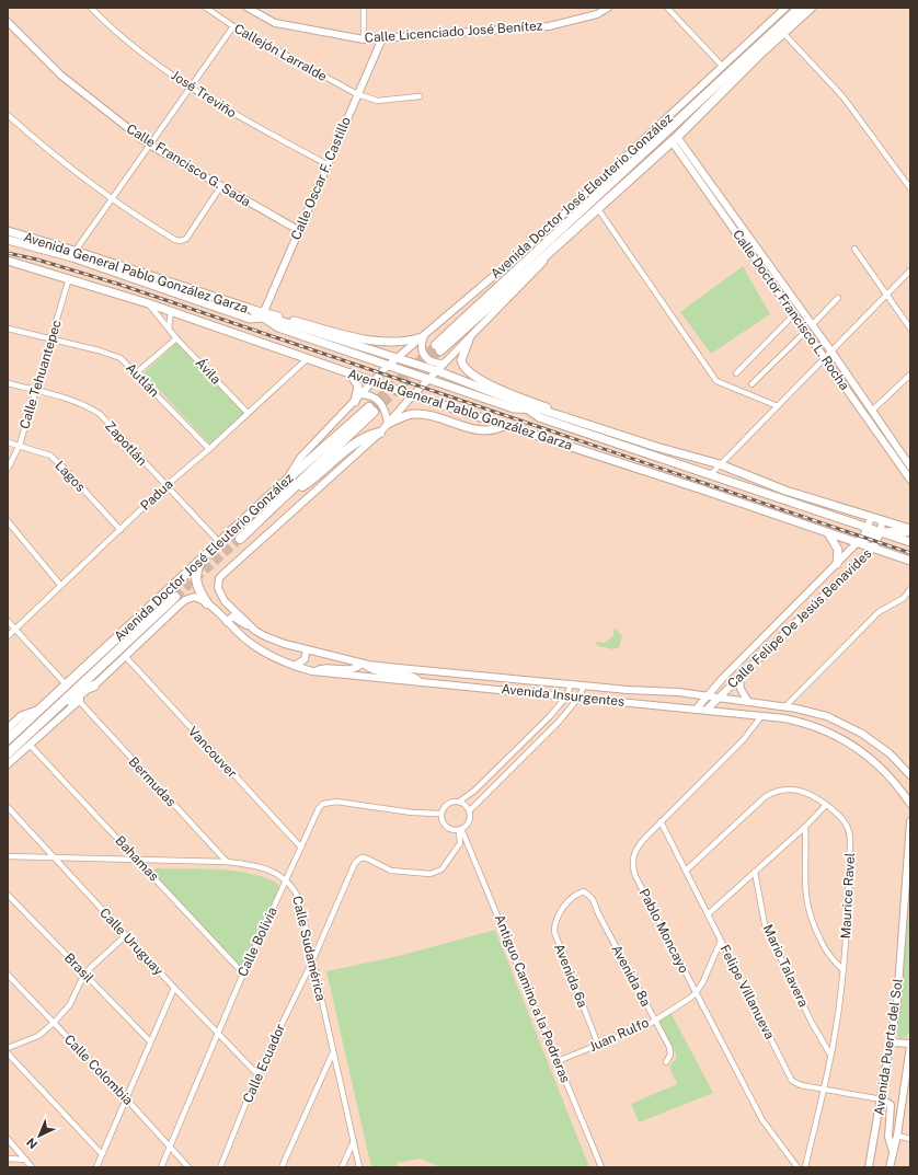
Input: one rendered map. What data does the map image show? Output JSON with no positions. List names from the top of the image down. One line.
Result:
{"streets":{"highway":["Avenida Doctor José Eleuterio González"],"main road":["Calle Licenciado José Benítez","Calle Francisco G. Sada","Calle Oscar F. Castillo","Avenida General Pablo González Garza","Calle Doctor Francisco L. Rocha","Calle Felipe De Jesús Benavides","Avenida Insurgentes","Avenida Puerta del Sol"],"street":["Callejón Larralde","José Treviño","Ávila","Calle Tehuantepec","Autlán","Zapotlán","Lagos","Padua","Vancouver","Bermudas","Bahamas","Maurice Ravel","Pablo Moncayo","Calle Uruguay","Calle Bolivia","Calle Sudamérica","Mario Talavera","Brasil","Avenida 6a","Avenida 8a","Felipe Villanueva","Antiguo Camino a la Pedreras","Juan Rulfo","Calle Ecuador","Calle Colombia"]},"crossings":[["Calle Licenciado José Benítez","Calle Oscar F. Castillo"],["Callejón Larralde","Calle Oscar F. Castillo"],["José Treviño","Calle Oscar F. Castillo"],["Calle Francisco G. Sada","Calle Oscar F. Castillo"],["Calle Oscar F. Castillo","Avenida General Pablo González Garza"],["Avenida Doctor José Eleuterio González","Avenida General Pablo González Garza"],["Avenida Doctor José Eleuterio González","Calle Doctor Francisco L. Rocha"],["Avenida Doctor José Eleuterio González","Zapotlán"],["Avenida Doctor José Eleuterio González","Avenida Insurgentes"],["Avenida Doctor José Eleuterio González","Vancouver"],["Avenida Doctor José Eleuterio González","Bermudas"],["Avenida Doctor José Eleuterio González","Bahamas"],["Avenida General Pablo González Garza","Ávila"],["Avenida General Pablo González Garza","Calle Tehuantepec"],["Avenida General Pablo González Garza","Padua"],["Avenida General Pablo González Garza","Calle Felipe De Jesús Benavides"],["Ávila","Padua"],["Calle Tehuantepec","Autlán"],["Calle Tehuantepec","Zapotlán"],["Calle Tehuantepec","Lagos"],["Autlán","Padua"],["Zapotlán","Padua"],["Lagos","Padua"],["Calle Felipe De Jesús Benavides","Avenida Insurgentes"],["Avenida Insurgentes","Pablo Moncayo"],["Vancouver","Calle Bolivia"],["Bermudas","Calle Sudamérica"],["Bahamas","Calle Bolivia"],["Bahamas","Calle Sudamérica"],["Maurice Ravel","Mario Talavera"],["Maurice Ravel","Felipe Villanueva"],["Pablo Moncayo","Felipe Villanueva"],["Pablo Moncayo","Juan Rulfo"],["Calle Uruguay","Calle Bolivia"],["Calle Uruguay","Calle Sudamérica"],["Calle Uruguay","Calle Ecuador"],["Calle Bolivia","Calle Sudamérica"],["Calle Bolivia","Antiguo Camino a la Pedreras"],["Calle Bolivia","Calle Ecuador"],["Calle Bolivia","Calle Colombia"],["Calle Sudamérica","Calle Ecuador"],["Avenida 6a","Avenida 8a"],["Avenida 6a","Juan Rulfo"],["Avenida 8a","Juan Rulfo"],["Felipe Villanueva","Juan Rulfo"],["Felipe Villanueva","Avenida Puerta del Sol"],["Antiguo Camino a la Pedreras","Juan Rulfo"],["Antiguo Camino a la Pedreras","Calle Ecuador"]],"north":"bottom left"}
